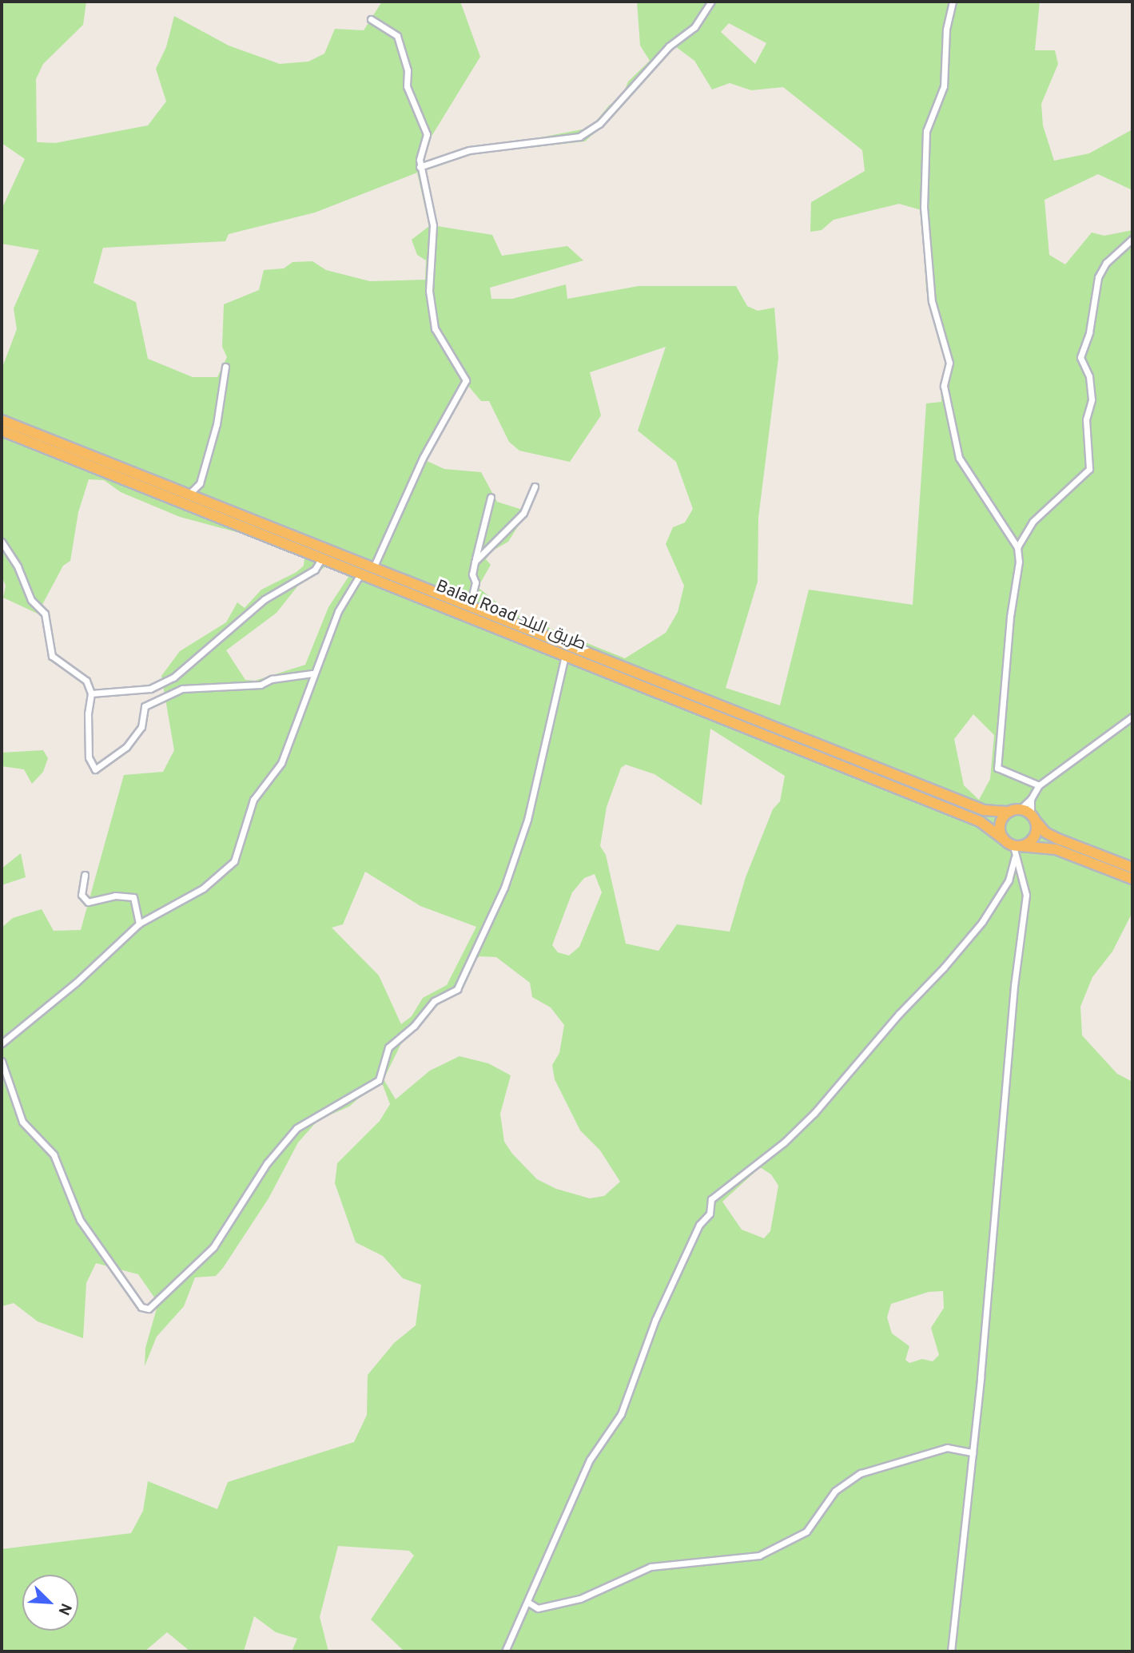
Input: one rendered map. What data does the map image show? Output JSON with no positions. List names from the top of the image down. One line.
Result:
{"streets":{"highway":["Balad Road طريق البلد"]},"north":"bottom right"}
